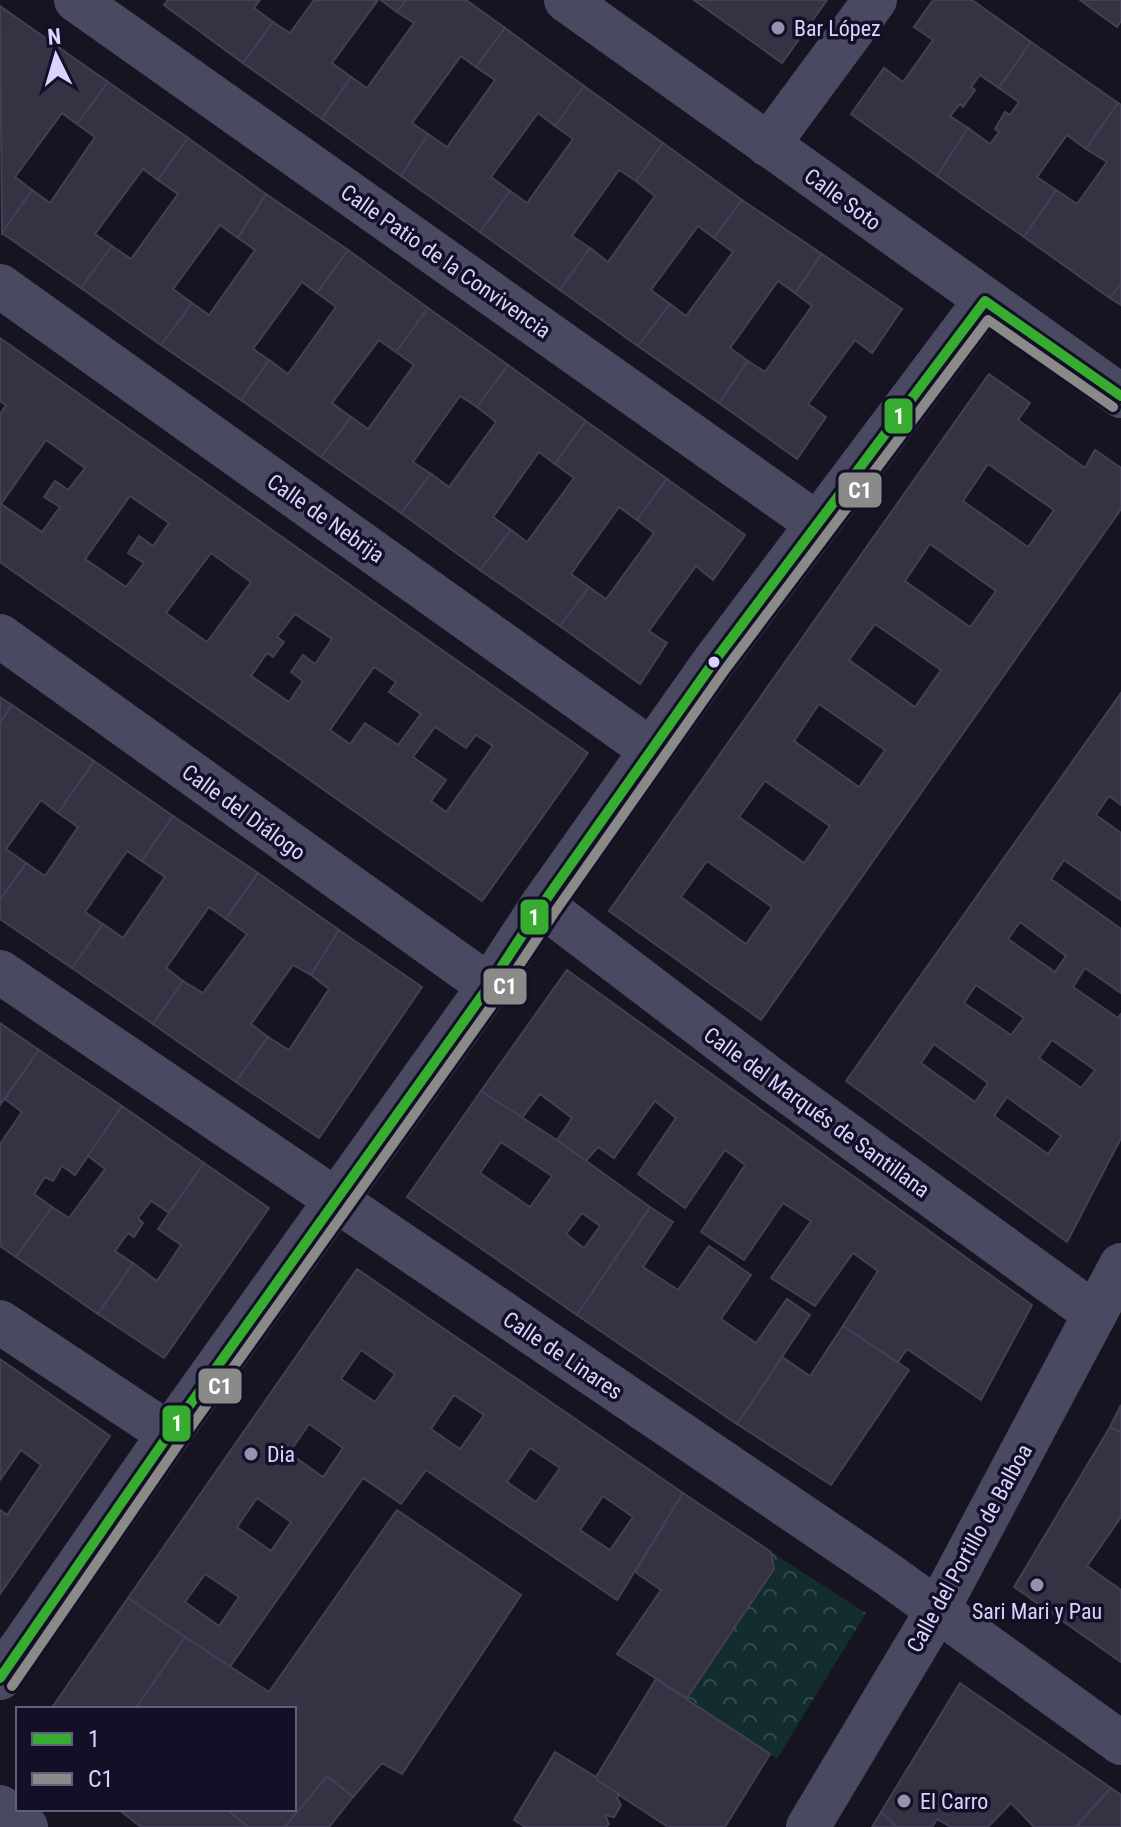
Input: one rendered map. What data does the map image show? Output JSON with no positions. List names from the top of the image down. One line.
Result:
{"streets":{"street":["Calle Soto","Calle Patio de la Convivencia","Calle de Nebrija","Calle del Diálogo","Calle del Marqués de Santillana","Calle de Linares","Calle del Portillo de Balboa"]},"crossings":[["Calle del Marqués de Santillana","Calle del Portillo de Balboa"],["Calle de Linares","Calle del Portillo de Balboa"]],"places":["Bar López","Dia","Sari Mari y Pau","El Carro"],"lines":["transit line 1","transit line C1"],"legend":["1","C1"],"north":"top"}
